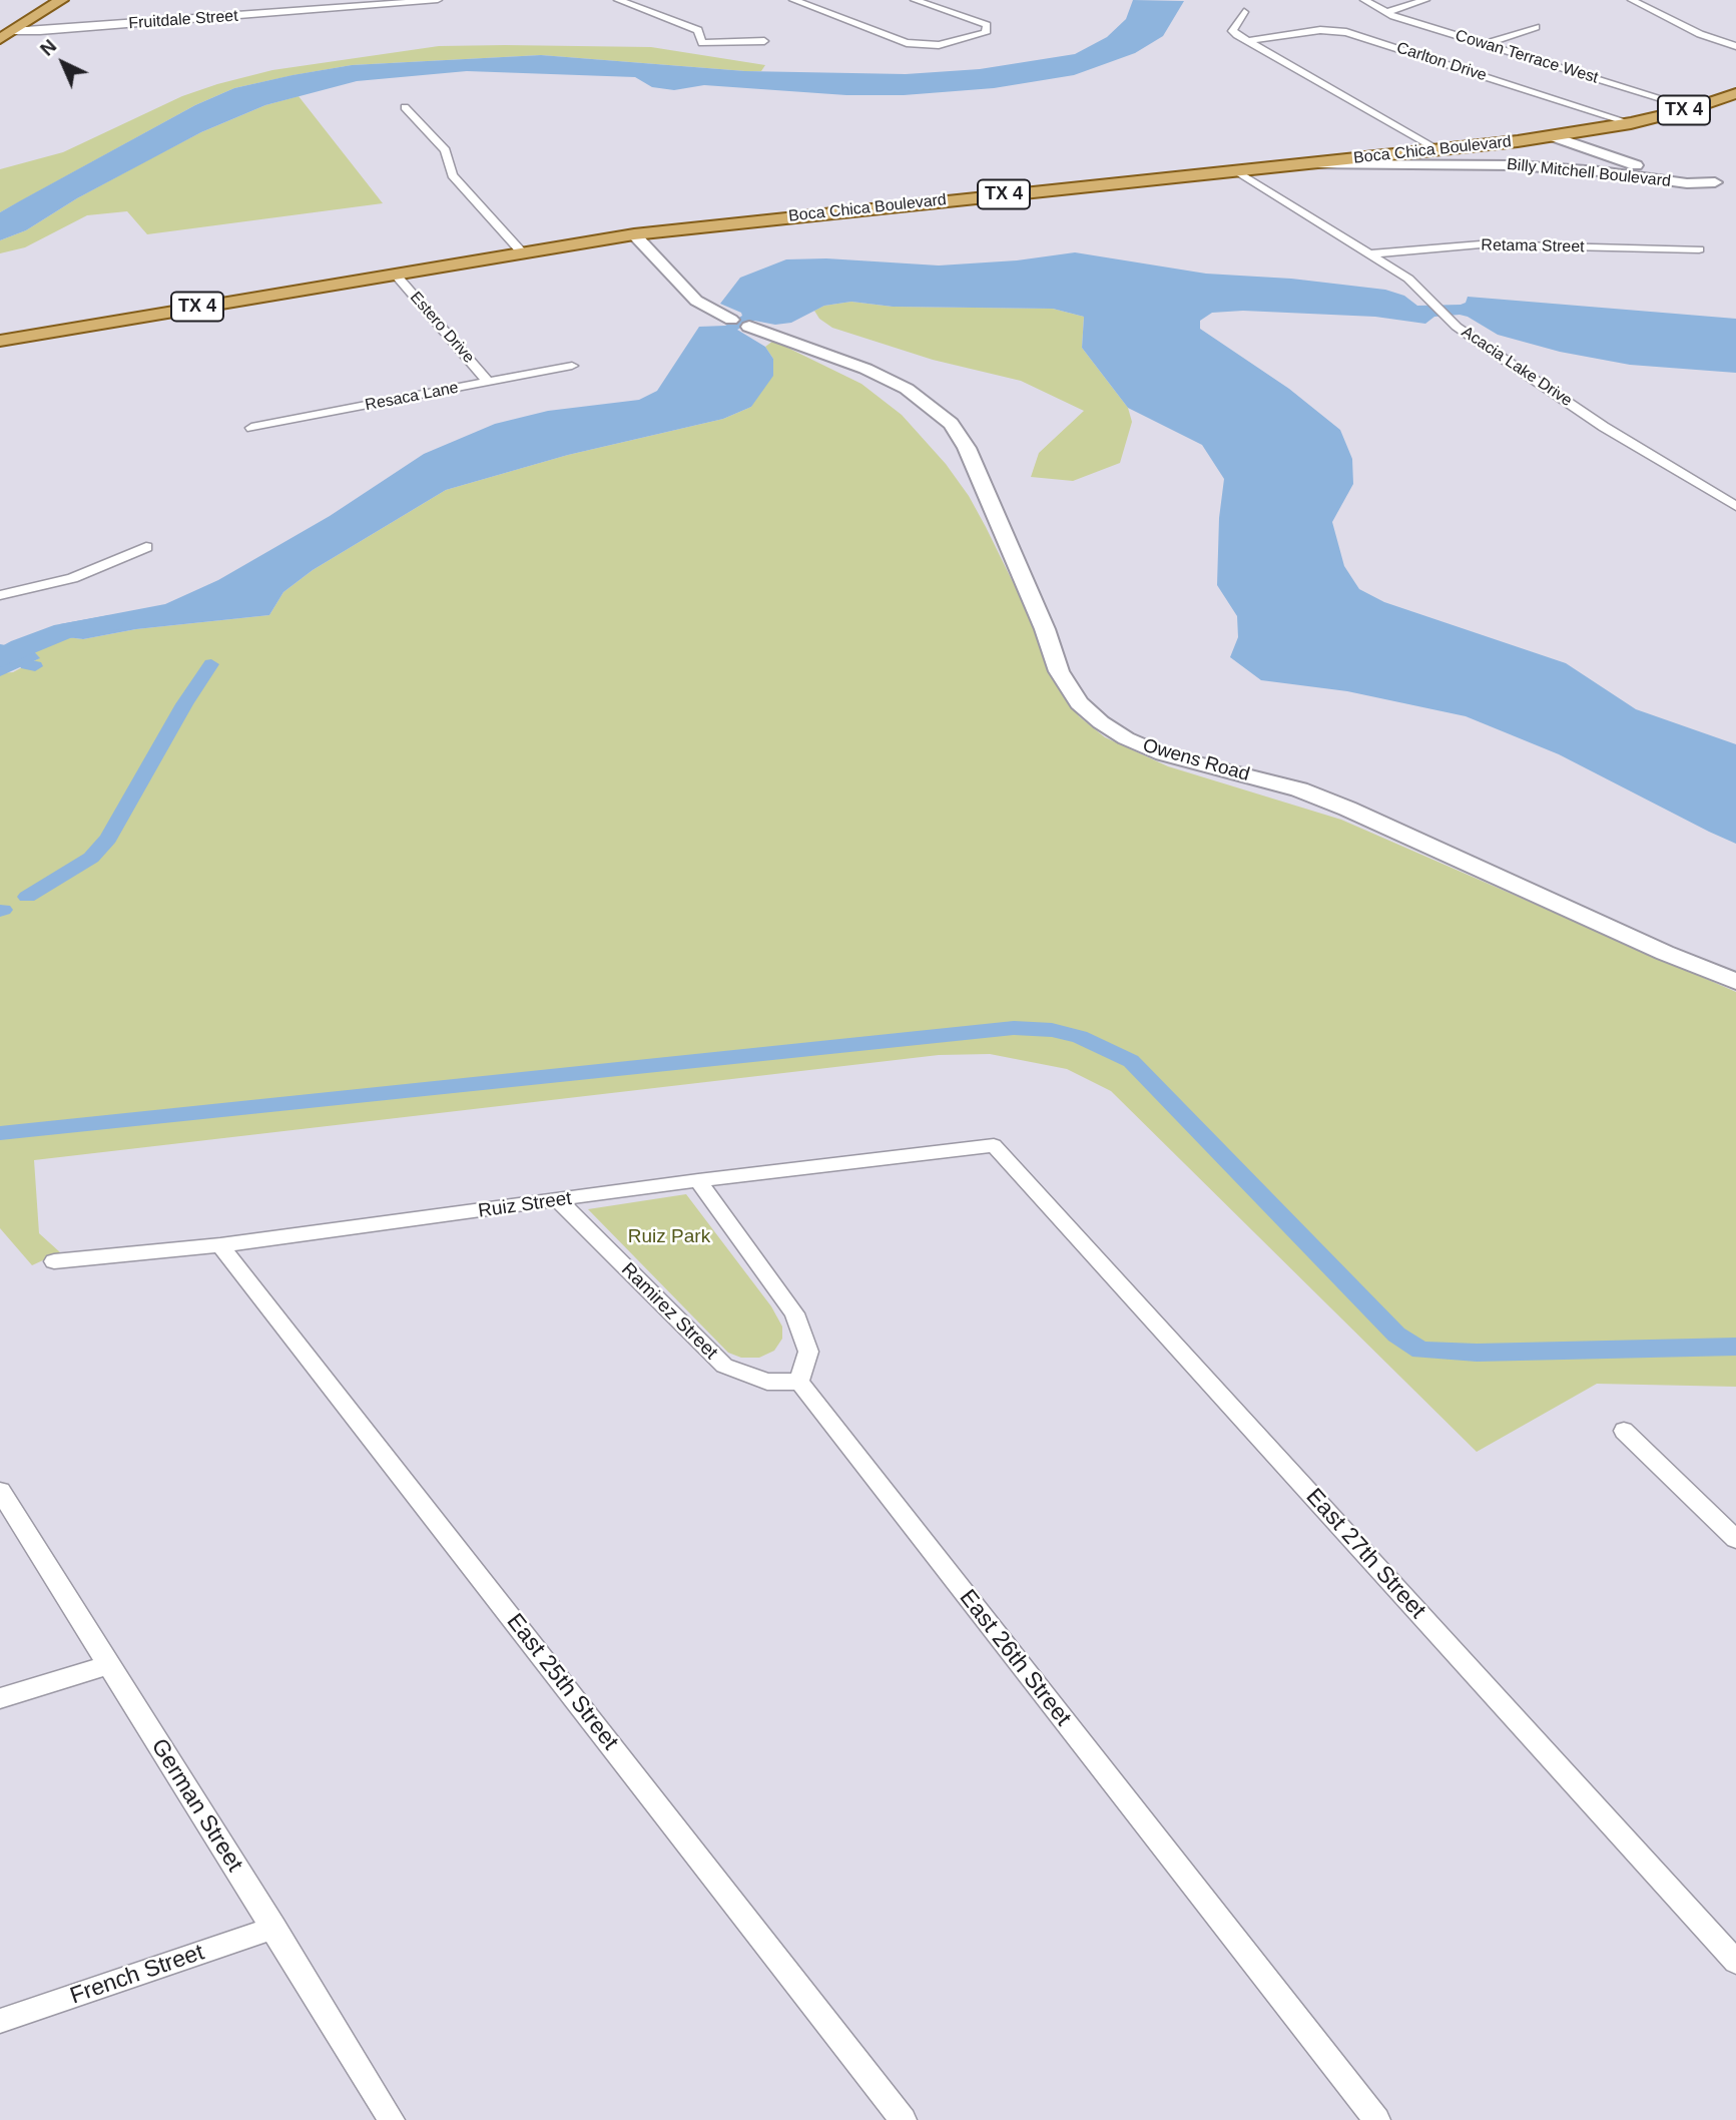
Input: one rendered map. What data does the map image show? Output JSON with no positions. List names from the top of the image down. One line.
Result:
{"streets":{"main road":["TX 4","Boca Chica Boulevard"],"street":["Fruitdale Street","Cowan Terrace West","Carlton Drive","Billy Mitchell Boulevard","Retama Street","Estero Drive","Acacia Lake Drive","Resaca Lane","Owens Road","Ruiz Street","Ramirez Street","East 27th Street","East 26th Street","East 25th Street","German Street","French Street"]},"crossings":[["Cowan Terrace West","Boca Chica Boulevard"],["Carlton Drive","Boca Chica Boulevard"],["Boca Chica Boulevard","Billy Mitchell Boulevard"],["Boca Chica Boulevard","Estero Drive"],["Boca Chica Boulevard","Acacia Lake Drive"],["Boca Chica Boulevard","Owens Road"],["Retama Street","Acacia Lake Drive"],["Estero Drive","Resaca Lane"],["Ruiz Street","Ramirez Street"],["Ruiz Street","East 27th Street"],["Ruiz Street","East 25th Street"],["Ramirez Street","East 26th Street"],["German Street","French Street"]],"parks":["Ruiz Park"],"north":"top left"}
